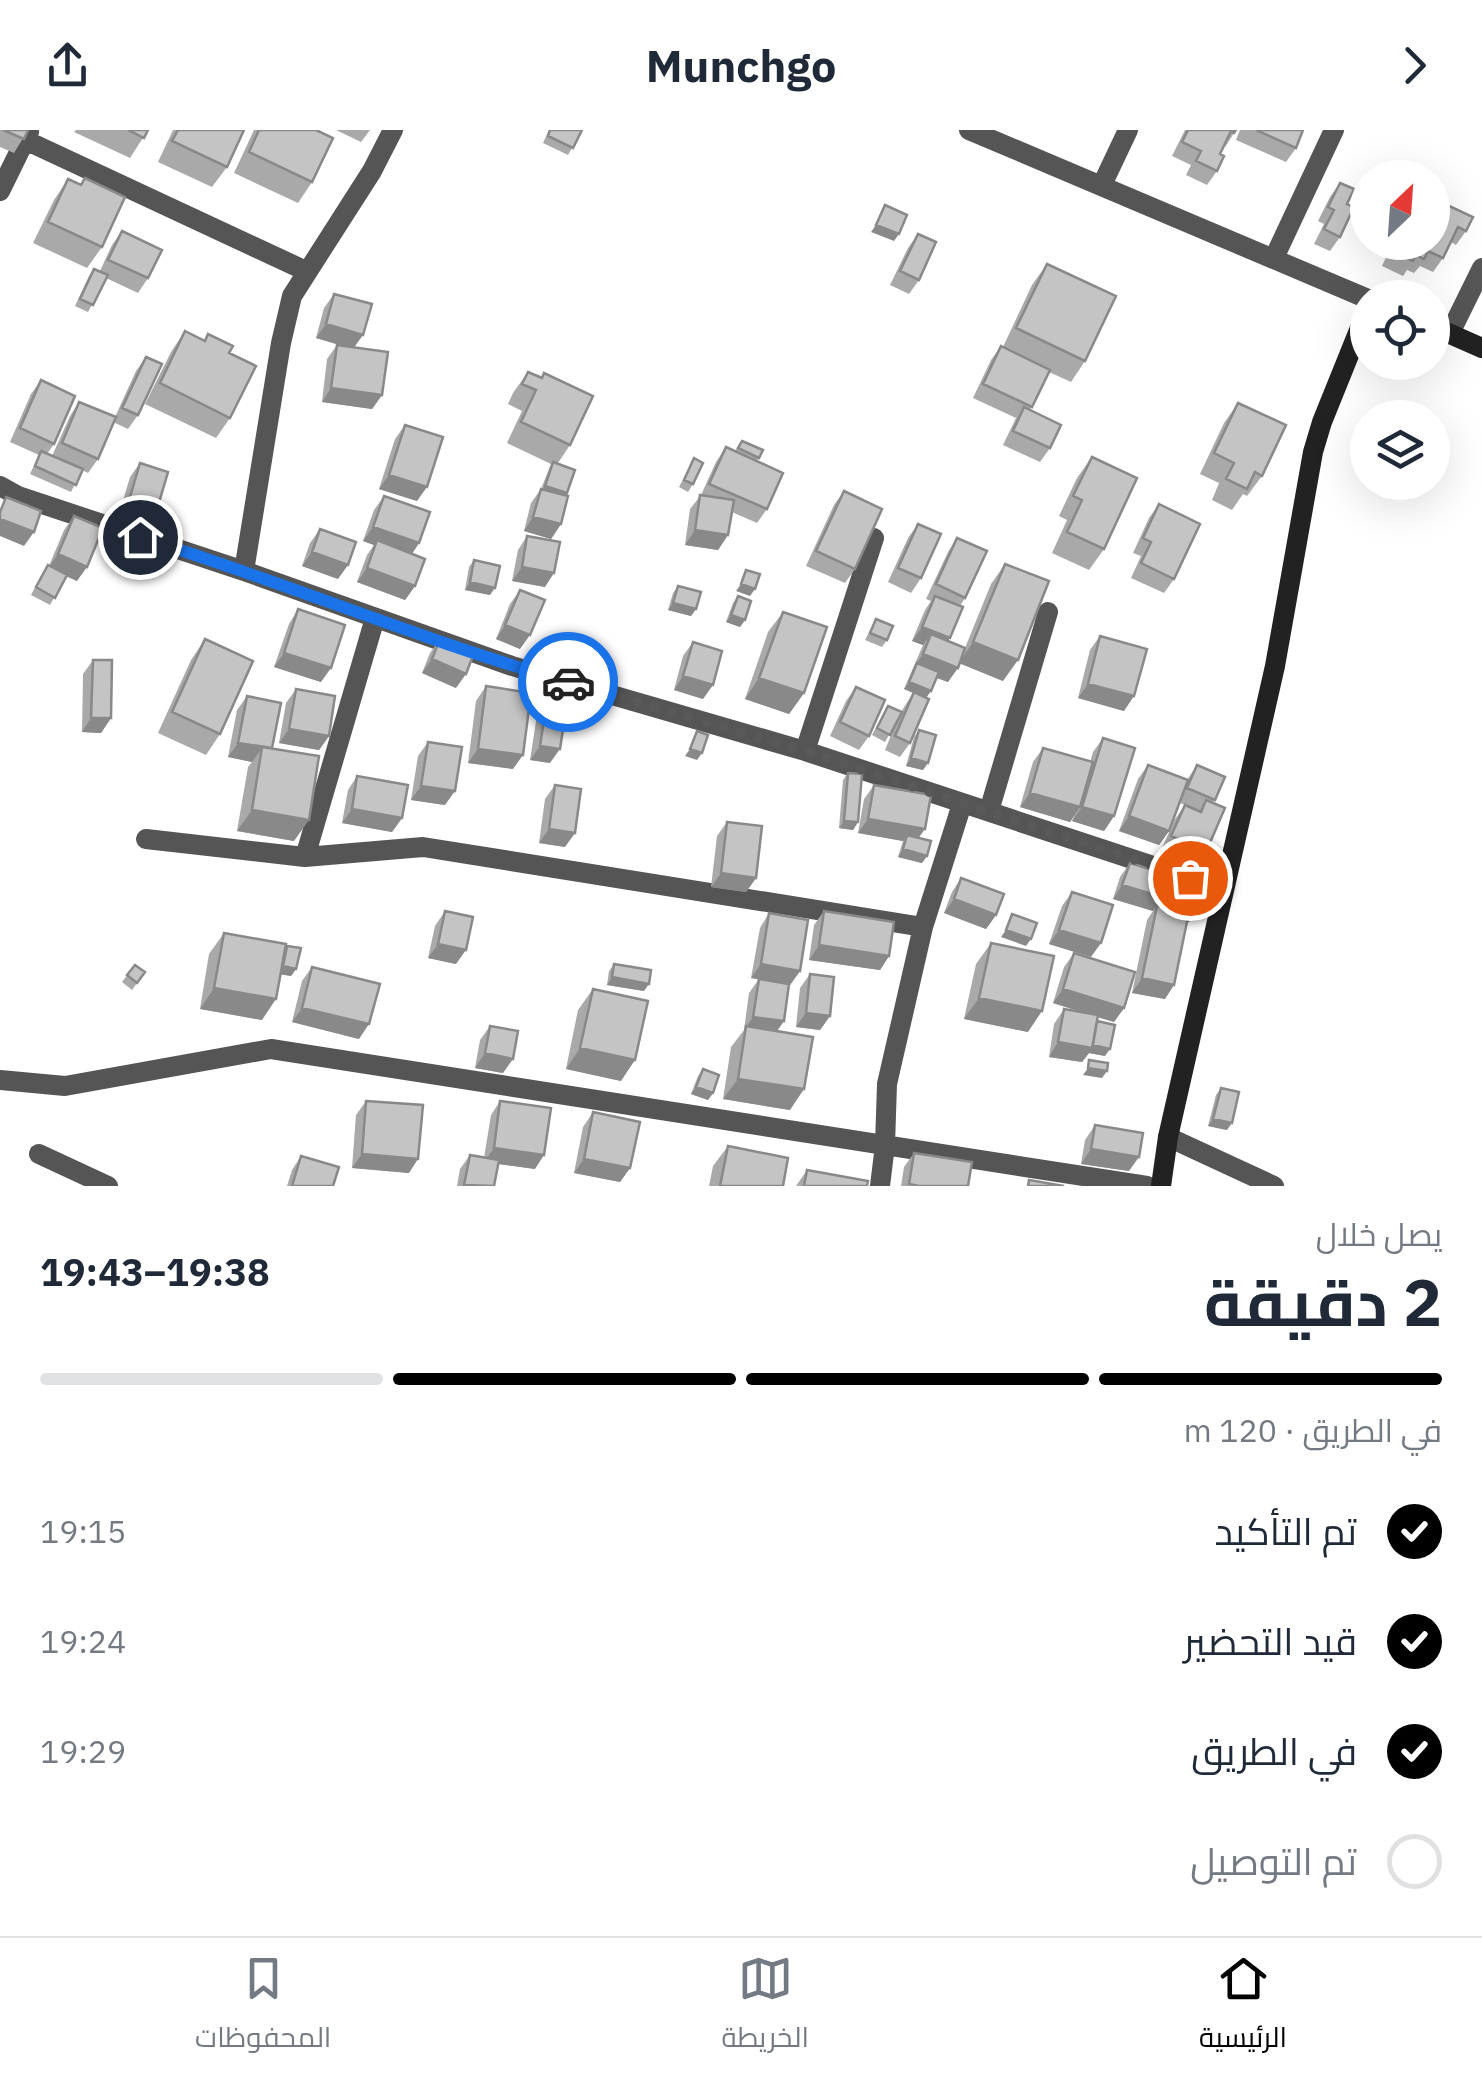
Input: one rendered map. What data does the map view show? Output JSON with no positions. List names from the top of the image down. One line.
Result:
{"north":"top right","page":{"header":"Munchgo","heading":["2 دقيقة","يصل خلال","19:38–19:43"],"bar":"في الطريق · 120 m","list":[["تم التأكيد","19:15"],["قيد التحضير","19:24"],["في الطريق","19:29"],"تم التوصيل"],"tabs":["الرئيسية","الخريطة","المحفوظات"]}}
